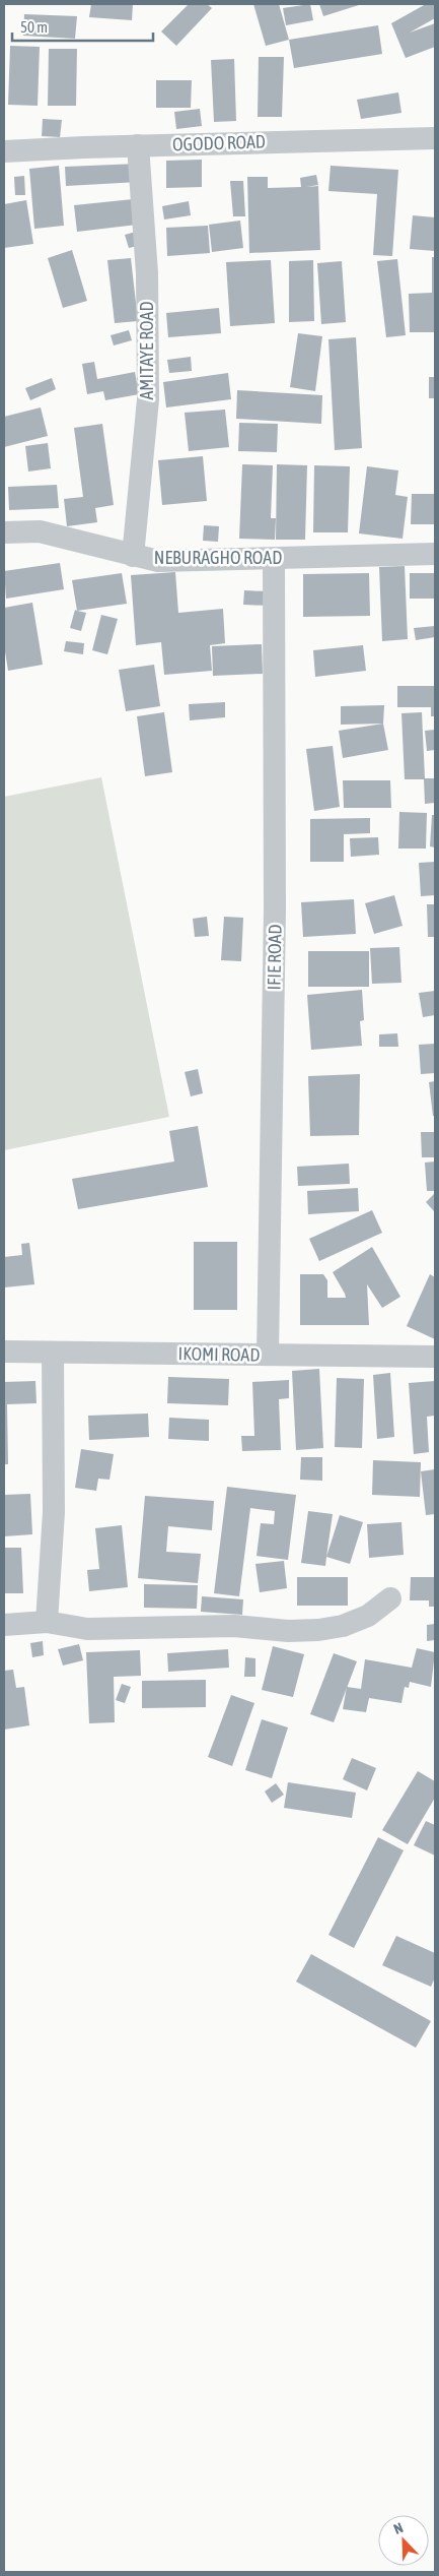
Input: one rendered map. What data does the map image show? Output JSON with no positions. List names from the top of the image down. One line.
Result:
{"streets":{"street":["OGODO ROAD","AMITAYE ROAD","NEBURAGHO ROAD","IFIE ROAD","IKOMI ROAD"]},"crossings":[["OGODO ROAD","AMITAYE ROAD"],["AMITAYE ROAD","NEBURAGHO ROAD"],["NEBURAGHO ROAD","IFIE ROAD"],["IFIE ROAD","IKOMI ROAD"]],"scale_bar":"50 m","north":"top left"}
